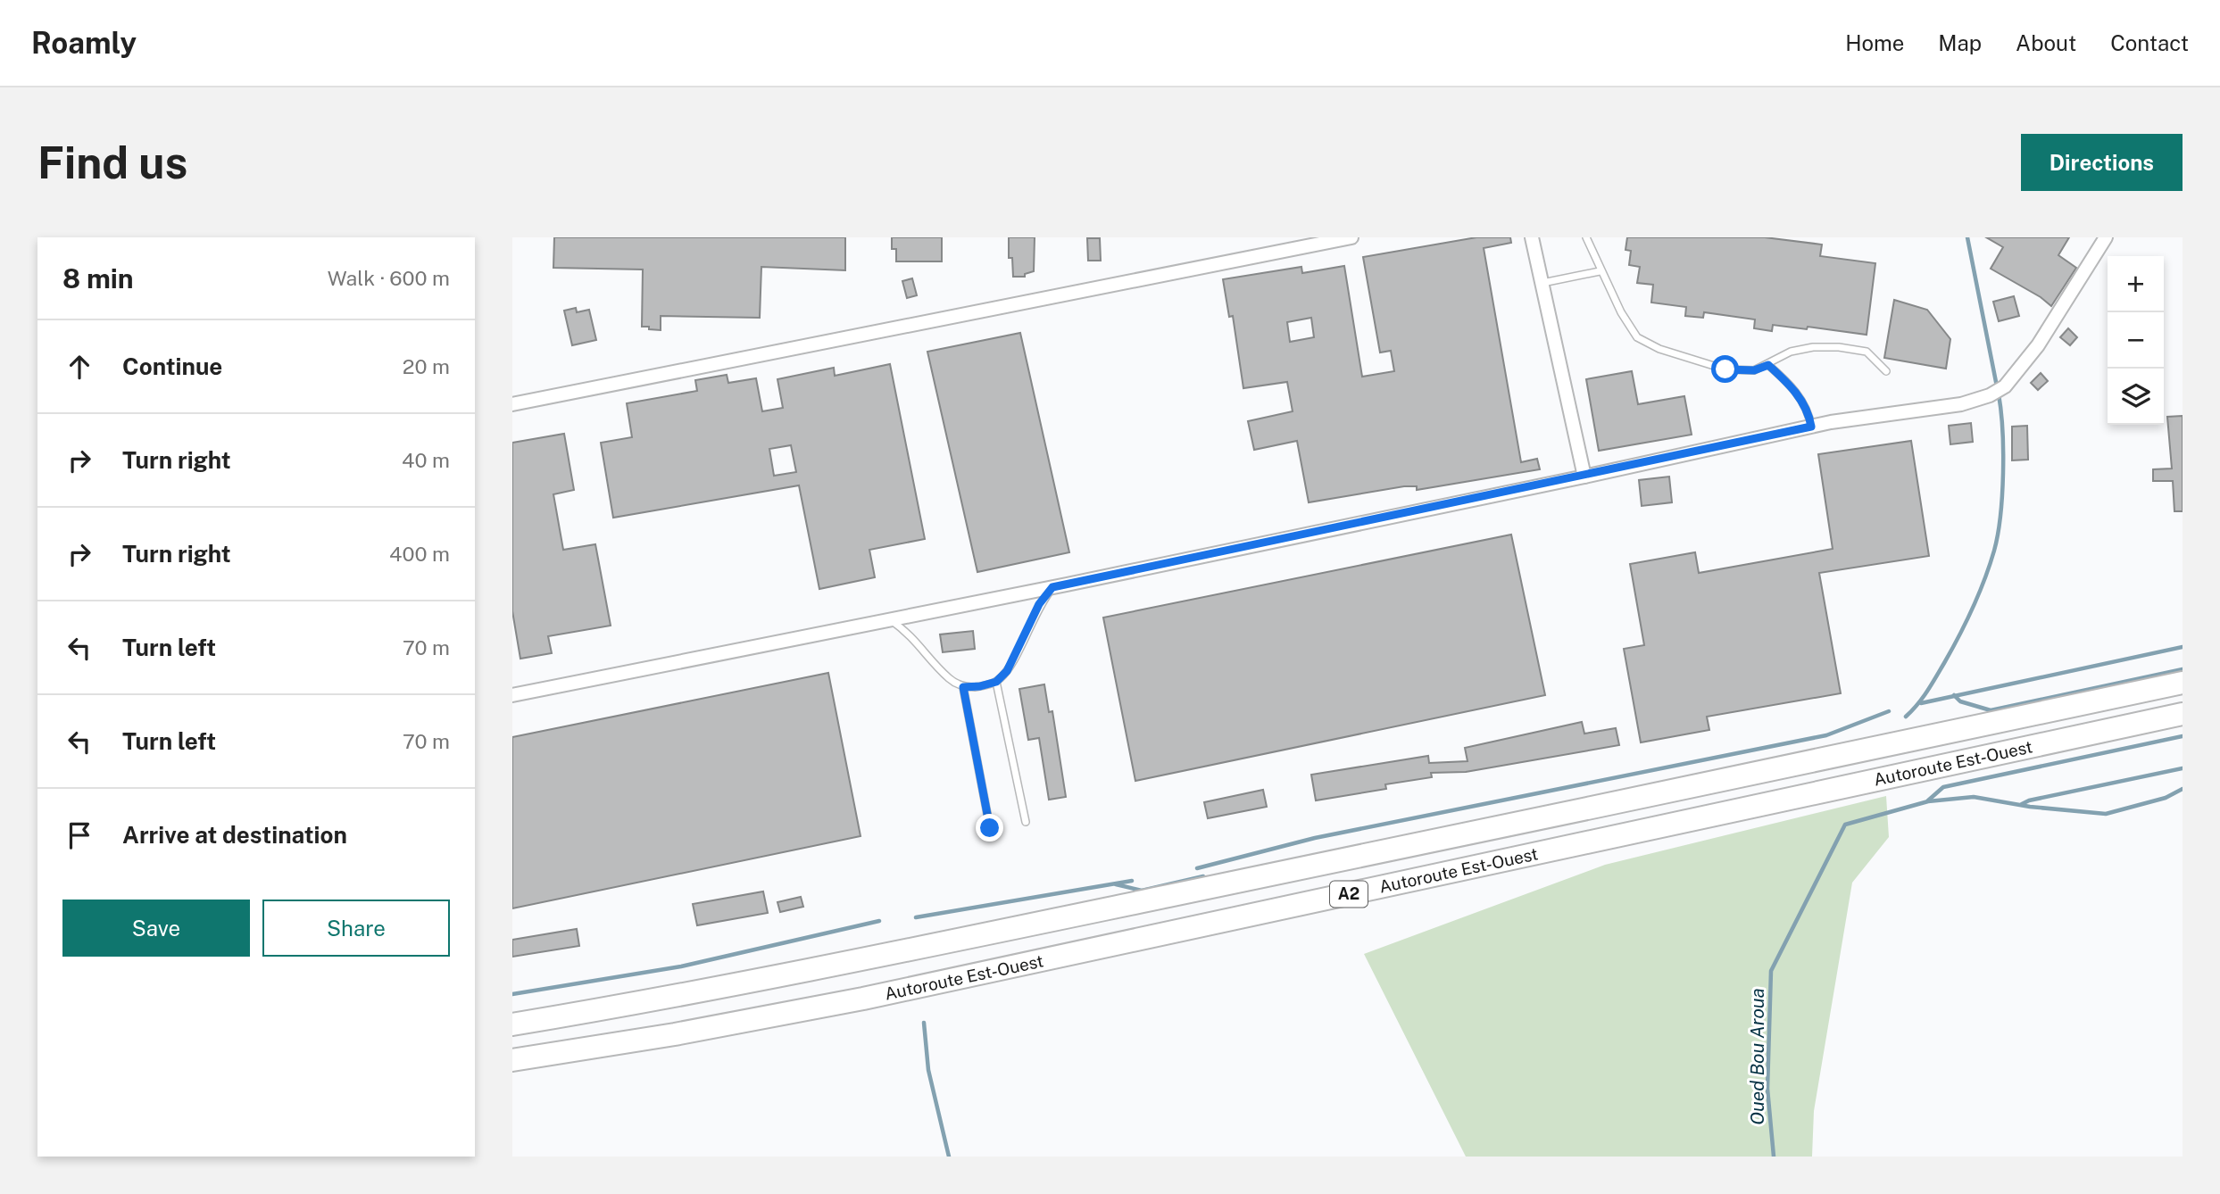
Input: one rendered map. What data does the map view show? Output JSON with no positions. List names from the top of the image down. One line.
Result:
{"streets":{"highway":["Autoroute Est-Ouest","A2"]},"water":["Oued Bou Aroua"],"page":{"header":"Roamly","nav":["Home","Map","About","Contact"],"buttons":["Directions",["Save","Share"]],"title":"Find us","heading":["8 min","Walk · 600 m"],"map_buttons":["+","−"],"list":[["Continue","20 m"],["Turn right","40 m"],["Turn right","400 m"],["Turn left","70 m"],["Turn left","70 m"],"Arrive at destination"]}}
